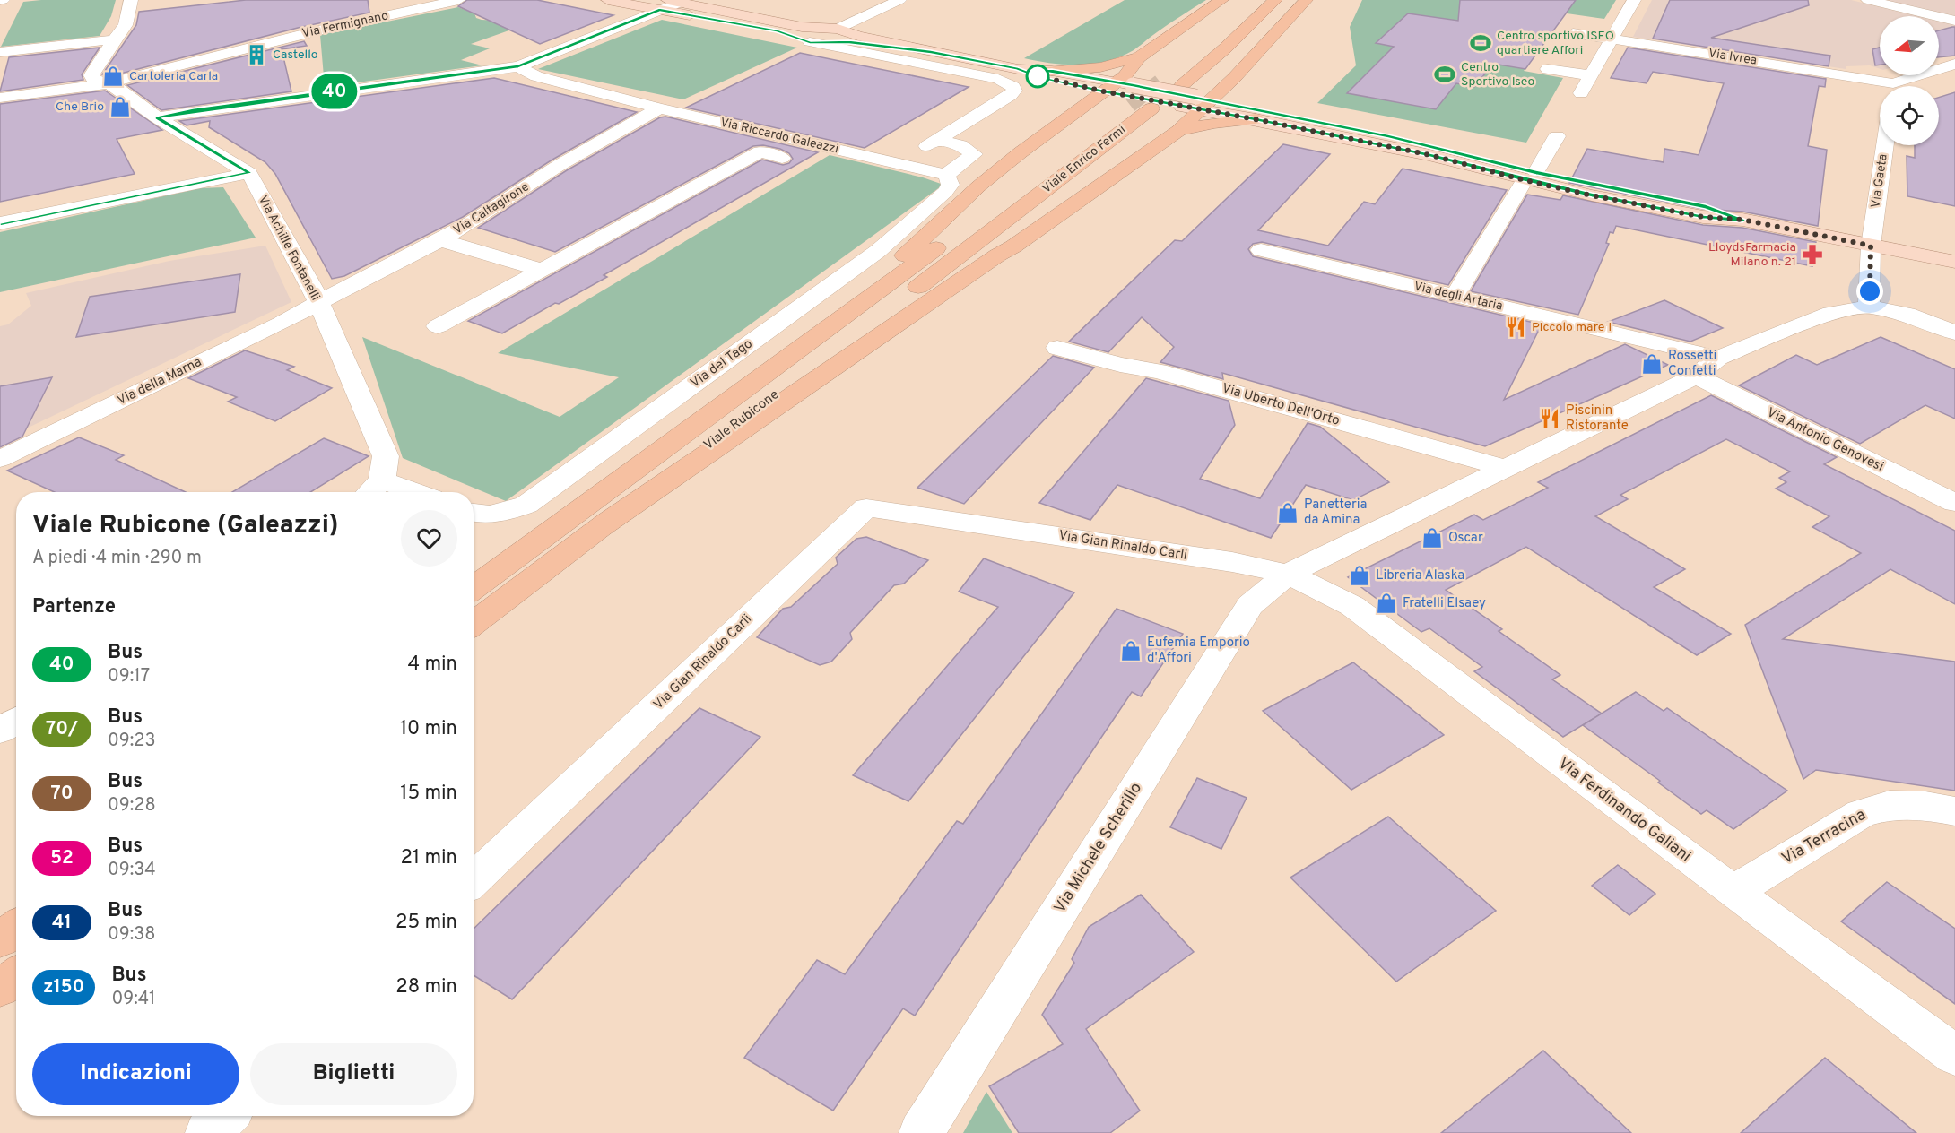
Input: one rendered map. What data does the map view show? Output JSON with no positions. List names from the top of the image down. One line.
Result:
{"streets":{"highway":["Viale Enrico Fermi","Viale Rubicone"],"street":["Via Fermignano","Via Ivrea","Via Riccardo Galeazzi","Via Gaeta","Via Caltagirone","Via Achille Fontanelli","Via degli Artaria","Via del Tago","Via della Marna","Via Uberto Dell'Orto","Via Antonio Genovesi","Via Gian Rinaldo Carli","Via Ferdinando Galiani","Via Terracina","Via Michele Scherillo"]},"crossings":[["Via Riccardo Galeazzi","Via Caltagirone"],["Via Riccardo Galeazzi","Via del Tago"],["Viale Enrico Fermi","Viale Rubicone"],["Via Caltagirone","Via Achille Fontanelli"],["Via Caltagirone","Via della Marna"],["Via Achille Fontanelli","Via della Marna"],["Via Gian Rinaldo Carli","Via Ferdinando Galiani"],["Via Gian Rinaldo Carli","Via Michele Scherillo"],["Via Ferdinando Galiani","Via Terracina"],["Via Ferdinando Galiani","Via Michele Scherillo"]],"places":{"sports":["Centro sportivo ISEO quartiere Affori","Centro Sportivo Iseo"],"building":["Castello"],"shop":["Cartoleria Carla","Che Brio","Rossetti Confetti","Panetteria da Amina","Oscar","Libreria Alaska","Fratelli Elsaey","Eufemia Emporio d'Affori"],"pharmacy":["LloydsFarmacia Milano n. 21"],"restaurant":["Piccolo mare 1","Piscinin Ristorante"]},"lines":["bus line 40"],"north":"left","page":{"on_map":"40","heading":[["Viale Rubicone (Galeazzi)","A piedi · 4 min · 290 m"],"Partenze"],"list":[{"mark":"40","name":"Bus","note":"09:17","value":"4 min"},{"mark":"70/","name":"Bus","note":"09:23","value":"10 min"},{"mark":"70","name":"Bus","note":"09:28","value":"15 min"},{"mark":"52","name":"Bus","note":"09:34","value":"21 min"},{"mark":"41","name":"Bus","note":"09:38","value":"25 min"},{"mark":"z150","name":"Bus","note":"09:41","value":"28 min"}],"buttons":["Indicazioni","Biglietti"]}}
